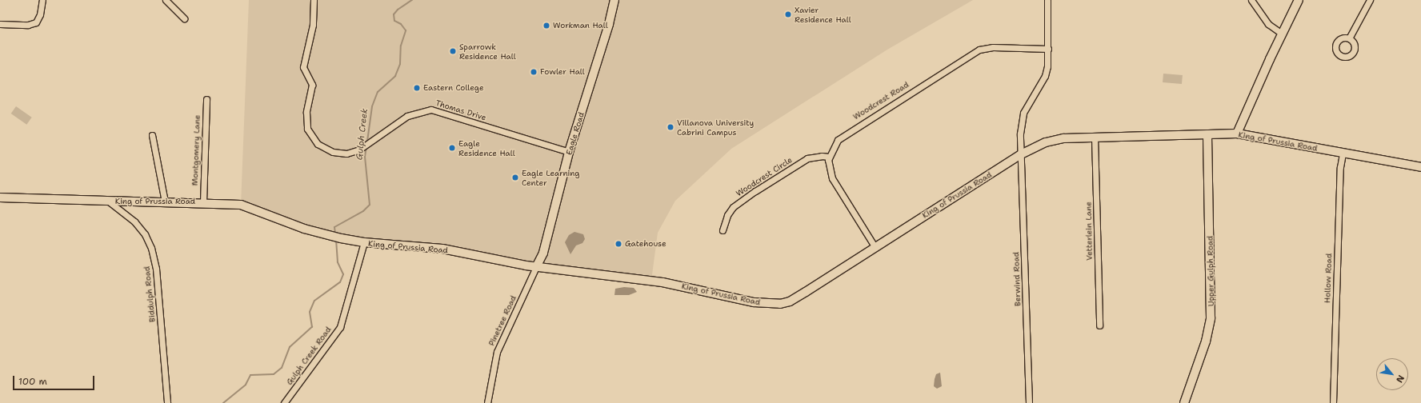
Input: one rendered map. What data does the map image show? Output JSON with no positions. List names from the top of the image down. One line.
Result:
{"streets":{"street":["Woodcrest Road","Thomas Drive","Eagle Road","King of Prussia Road","Montgomery Lane","Woodcrest Circle","Vetterlein Lane","Upper Gulph Road","Hollow Road","Berwind Road","Biddulph Road","Pinetree Road","Gulph Creek Road"]},"crossings":[["Woodcrest Road","Woodcrest Circle"],["Woodcrest Road","Berwind Road"],["Thomas Drive","Eagle Road"],["Eagle Road","King of Prussia Road"],["Eagle Road","Pinetree Road"],["King of Prussia Road","Montgomery Lane"],["King of Prussia Road","Vetterlein Lane"],["King of Prussia Road","Upper Gulph Road"],["King of Prussia Road","Hollow Road"],["King of Prussia Road","Berwind Road"],["King of Prussia Road","Biddulph Road"],["King of Prussia Road","Pinetree Road"],["King of Prussia Road","Gulph Creek Road"]],"water":["Gulph Creek"],"places":["Xavier Residence Hall","Workman Hall","Sparrowk Residence Hall","Fowler Hall","Eastern College","Villanova University Cabrini Campus","Eagle Residence Hall","Eagle Learning Center","Gatehouse"],"scale_bar":"100 m","north":"bottom right"}
